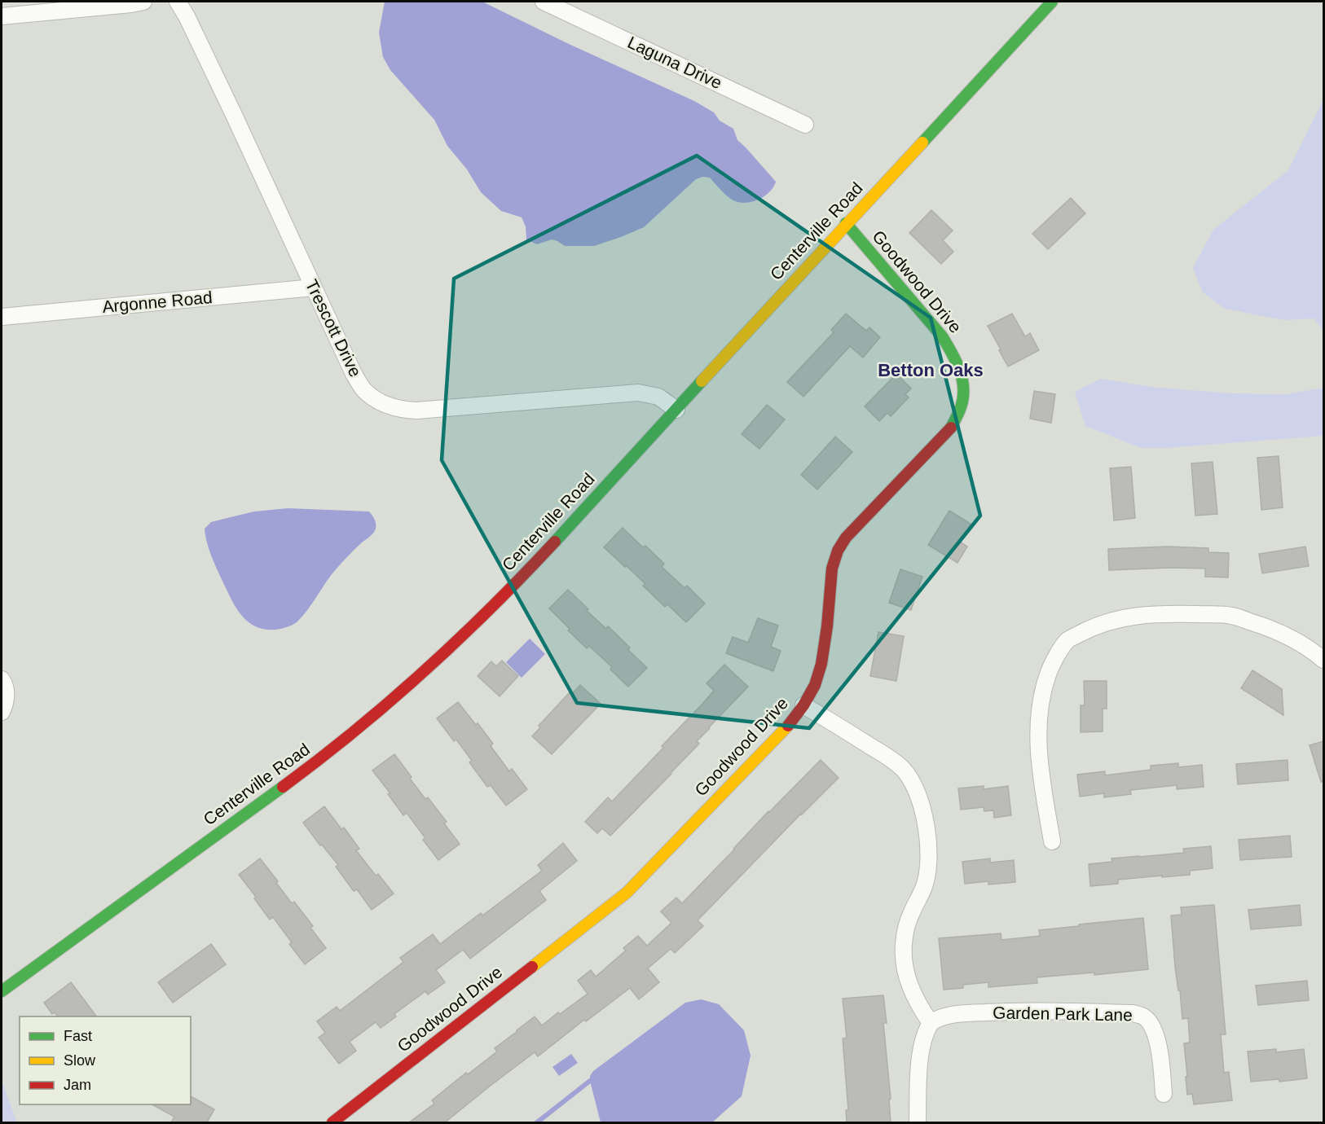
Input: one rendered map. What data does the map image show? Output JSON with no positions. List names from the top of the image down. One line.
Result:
{"streets":{"main road":["Centerville Road","Goodwood Drive"],"street":["Laguna Drive","Argonne Road","Trescott Drive","Garden Park Lane"]},"crossings":[["Centerville Road","Goodwood Drive"],["Centerville Road","Trescott Drive"],["Argonne Road","Trescott Drive"]],"districts":["Betton Oaks"],"legend":["Fast","Slow","Jam"]}
